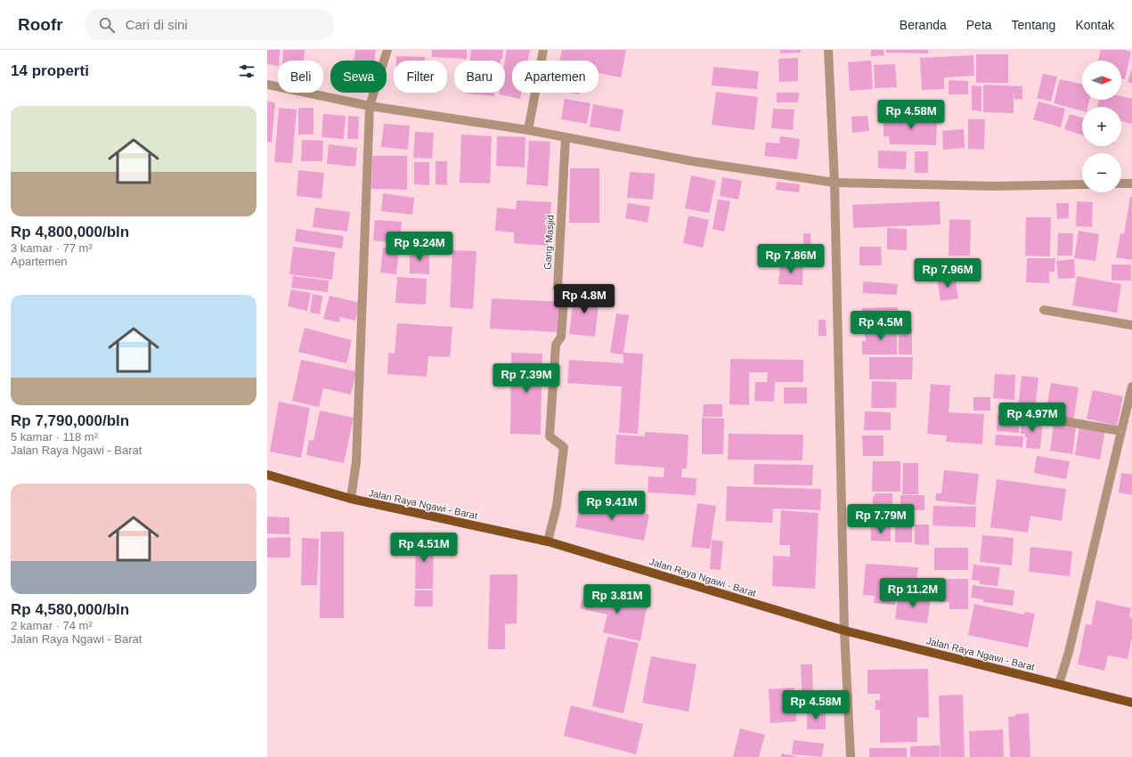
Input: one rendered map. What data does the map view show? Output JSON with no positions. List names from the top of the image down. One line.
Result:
{"streets":{"main road":["Jalan Raya Ngawi - Barat"],"street":["Gang Masjid"]},"crossings":[["Gang Masjid","Jalan Raya Ngawi - Barat"]],"north":"right","page":{"header":"Roofr","search":"Cari di sini","nav":["Beranda","Peta","Tentang","Kontak"],"heading":"14 properti","map_buttons":["+","−"],"chip":["Beli","Sewa","Filter","Baru","Apartemen"],"list":[{"name":"Rp 4,800,000/bln","note":"3 kamar · 77 m² · Apartemen"},{"name":"Rp 7,790,000/bln","note":"5 kamar · 118 m² · Jalan Raya Ngawi - Barat"},{"name":"Rp 4,580,000/bln","note":"2 kamar · 74 m² · Jalan Raya Ngawi - Barat"}],"price":["Rp 4.58M","Rp 9.24M","Rp 7.86M","Rp 7.96M","Rp 4.8M","Rp 4.5M","Rp 7.39M","Rp 4.97M","Rp 9.41M","Rp 7.79M","Rp 4.51M","Rp 11.2M","Rp 3.81M","Rp 4.58M"]}}
